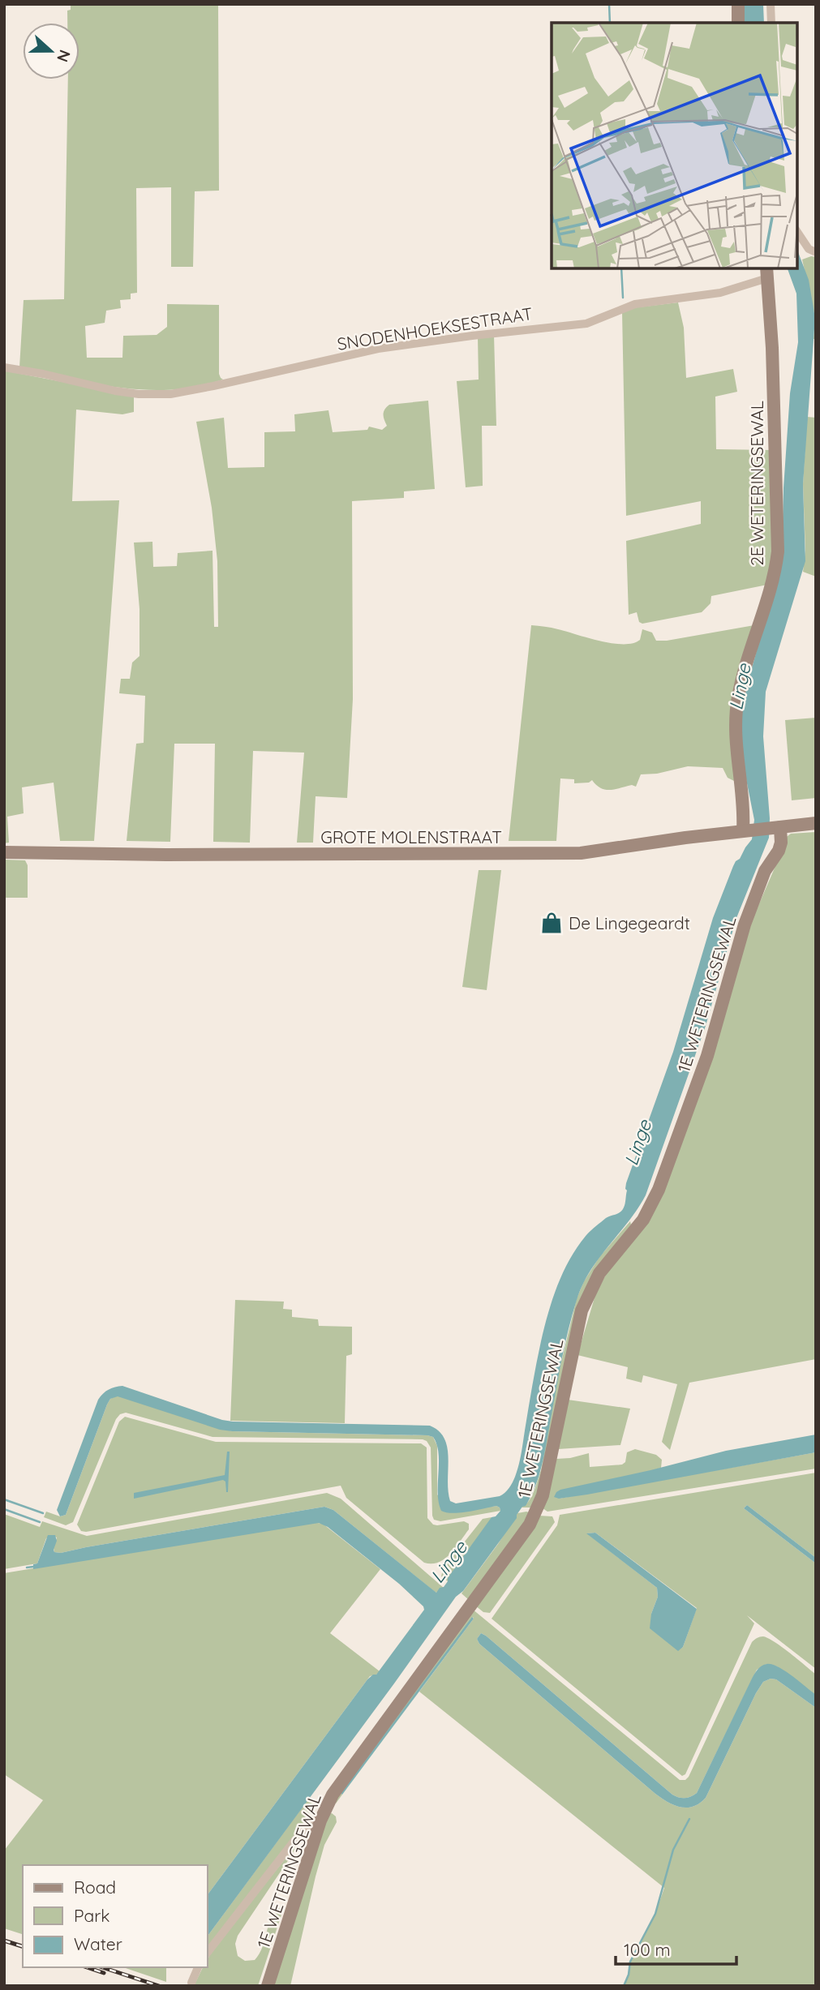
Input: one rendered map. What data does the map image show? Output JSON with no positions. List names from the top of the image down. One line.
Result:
{"streets":{"street":["SNODENHOEKSESTRAAT","2E WETERINGSEWAL","GROTE MOLENSTRAAT","1E WETERINGSEWAL"]},"crossings":[["SNODENHOEKSESTRAAT","2E WETERINGSEWAL"],["2E WETERINGSEWAL","GROTE MOLENSTRAAT"],["GROTE MOLENSTRAAT","1E WETERINGSEWAL"]],"water":["Linge"],"places":{"shop":["De Lingegeardt"]},"legend":["Road","Park","Water"],"scale_bar":"100 m","north":"right"}
